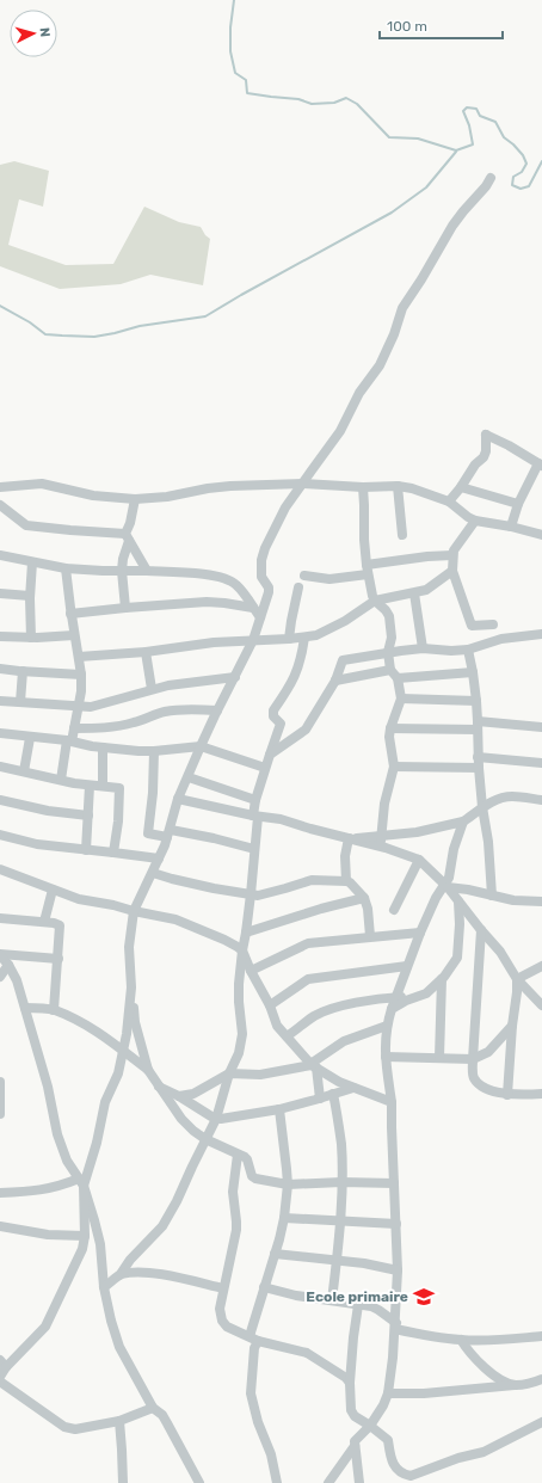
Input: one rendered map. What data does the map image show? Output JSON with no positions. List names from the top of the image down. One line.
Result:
{"places":{"school or university":["Ecole primaire"]},"scale_bar":"100 m","north":"right"}
